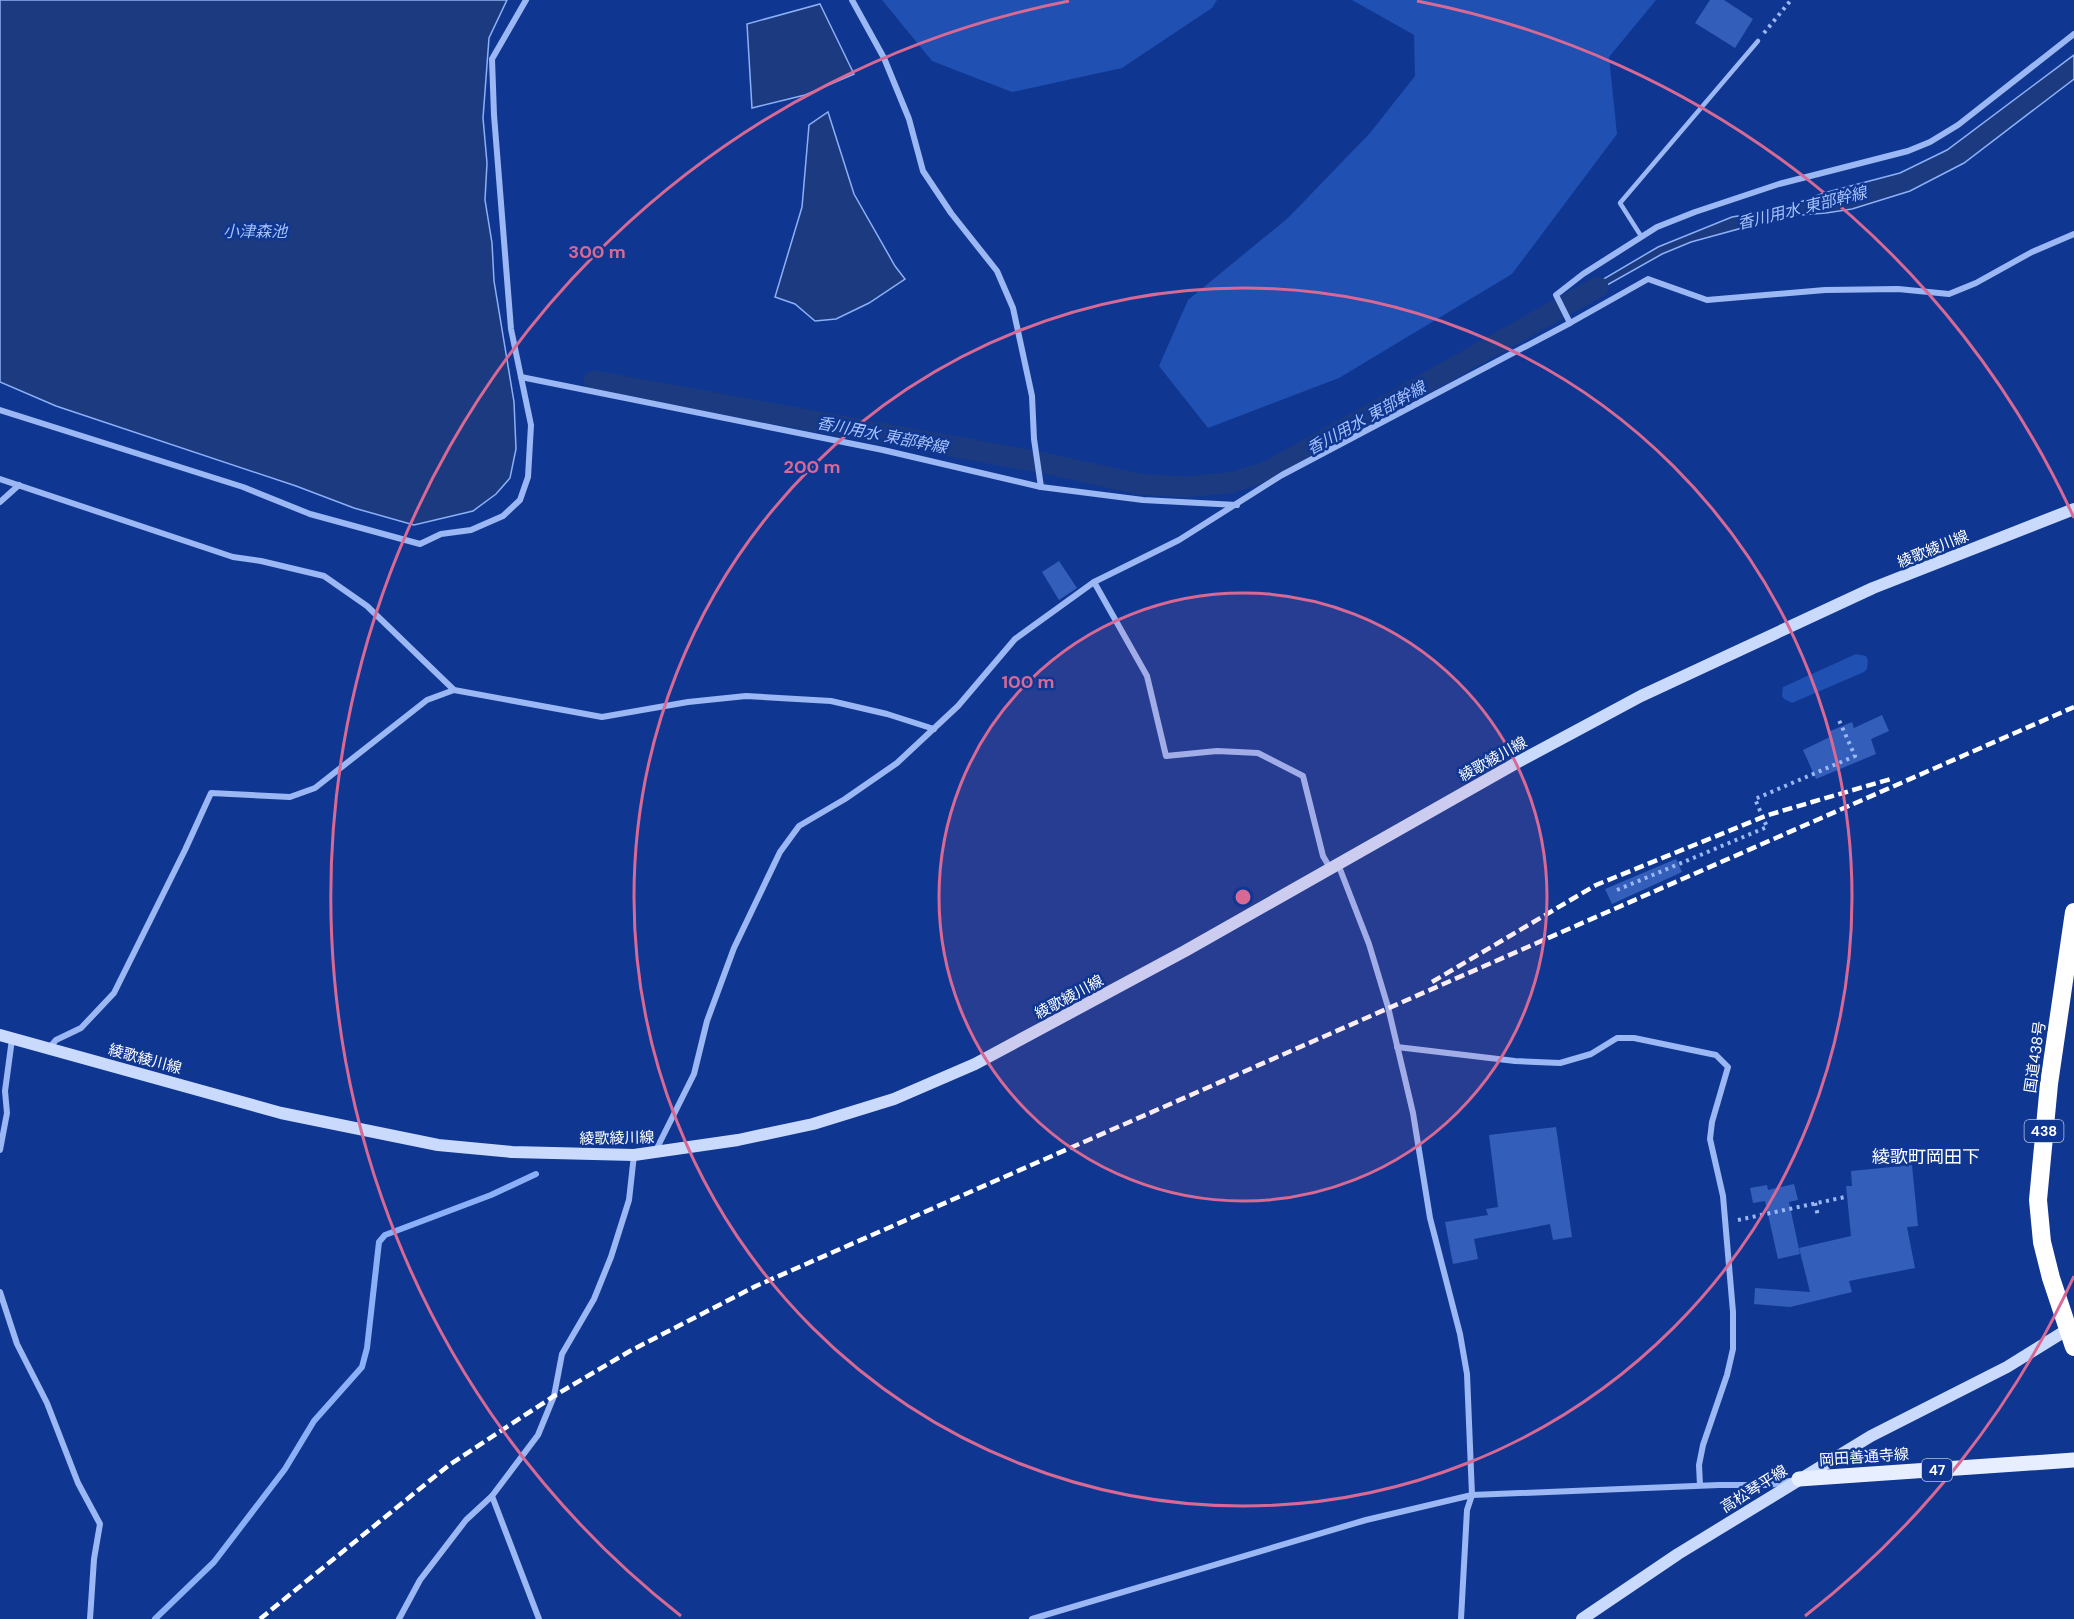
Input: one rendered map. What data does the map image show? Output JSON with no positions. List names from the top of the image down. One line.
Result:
{"streets":{"highway":["国道438号","438"],"main road":["綾歌綾川線","岡田善通寺線","47","高松琴平線"]},"crossings":[["国道438号","高松琴平線"],["岡田善通寺線","高松琴平線"]],"districts":["綾歌町岡田下"],"water":["香川用水 東部幹線","小津森池"],"rings":["300 m","200 m","100 m"]}
